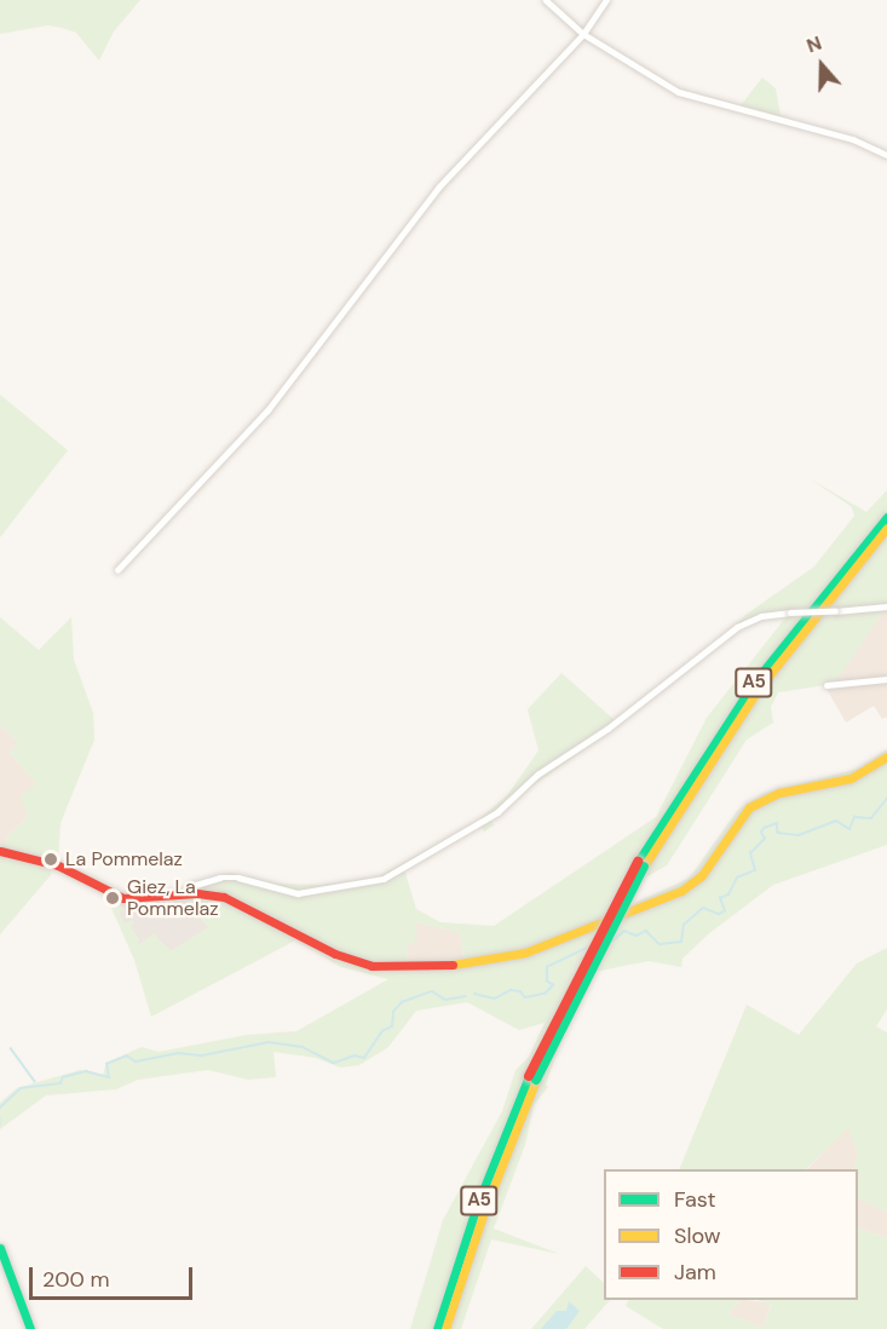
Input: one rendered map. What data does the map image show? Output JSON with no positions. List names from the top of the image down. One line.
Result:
{"streets":{"main road":["A5"]},"places":["La Pommelaz","Giez, La Pommelaz"],"legend":["Fast","Slow","Jam"],"scale_bar":"200 m","north":"top"}
